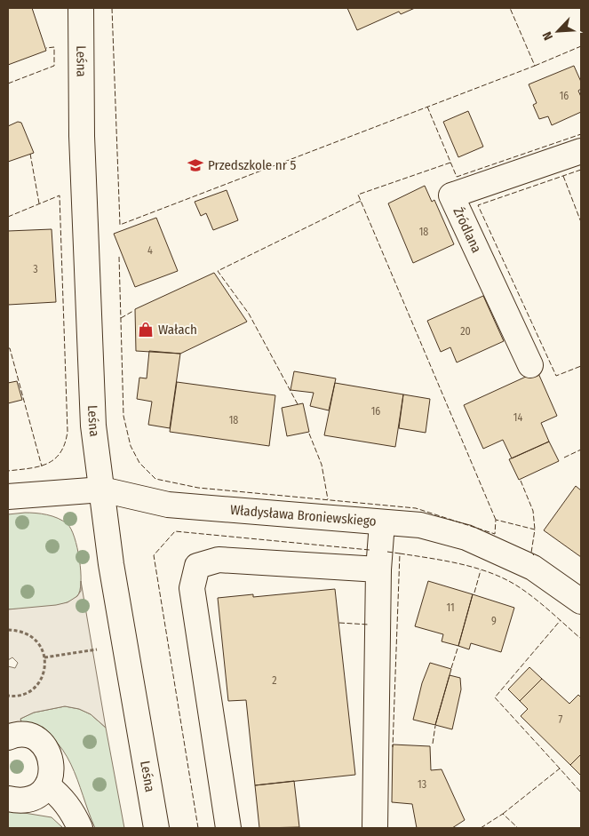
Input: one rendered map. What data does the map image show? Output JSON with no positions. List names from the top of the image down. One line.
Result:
{"streets":{"street":["Leśna","Źródlana","Władysława Broniewskiego"]},"crossings":[["Leśna","Władysława Broniewskiego"]],"places":{"school or university":["Przedszkole nr 5"],"shop":["Wałach"]},"house_numbers":["16","18","4","3","20","16","14","18","11","9","2","7","13"],"north":"bottom left"}
